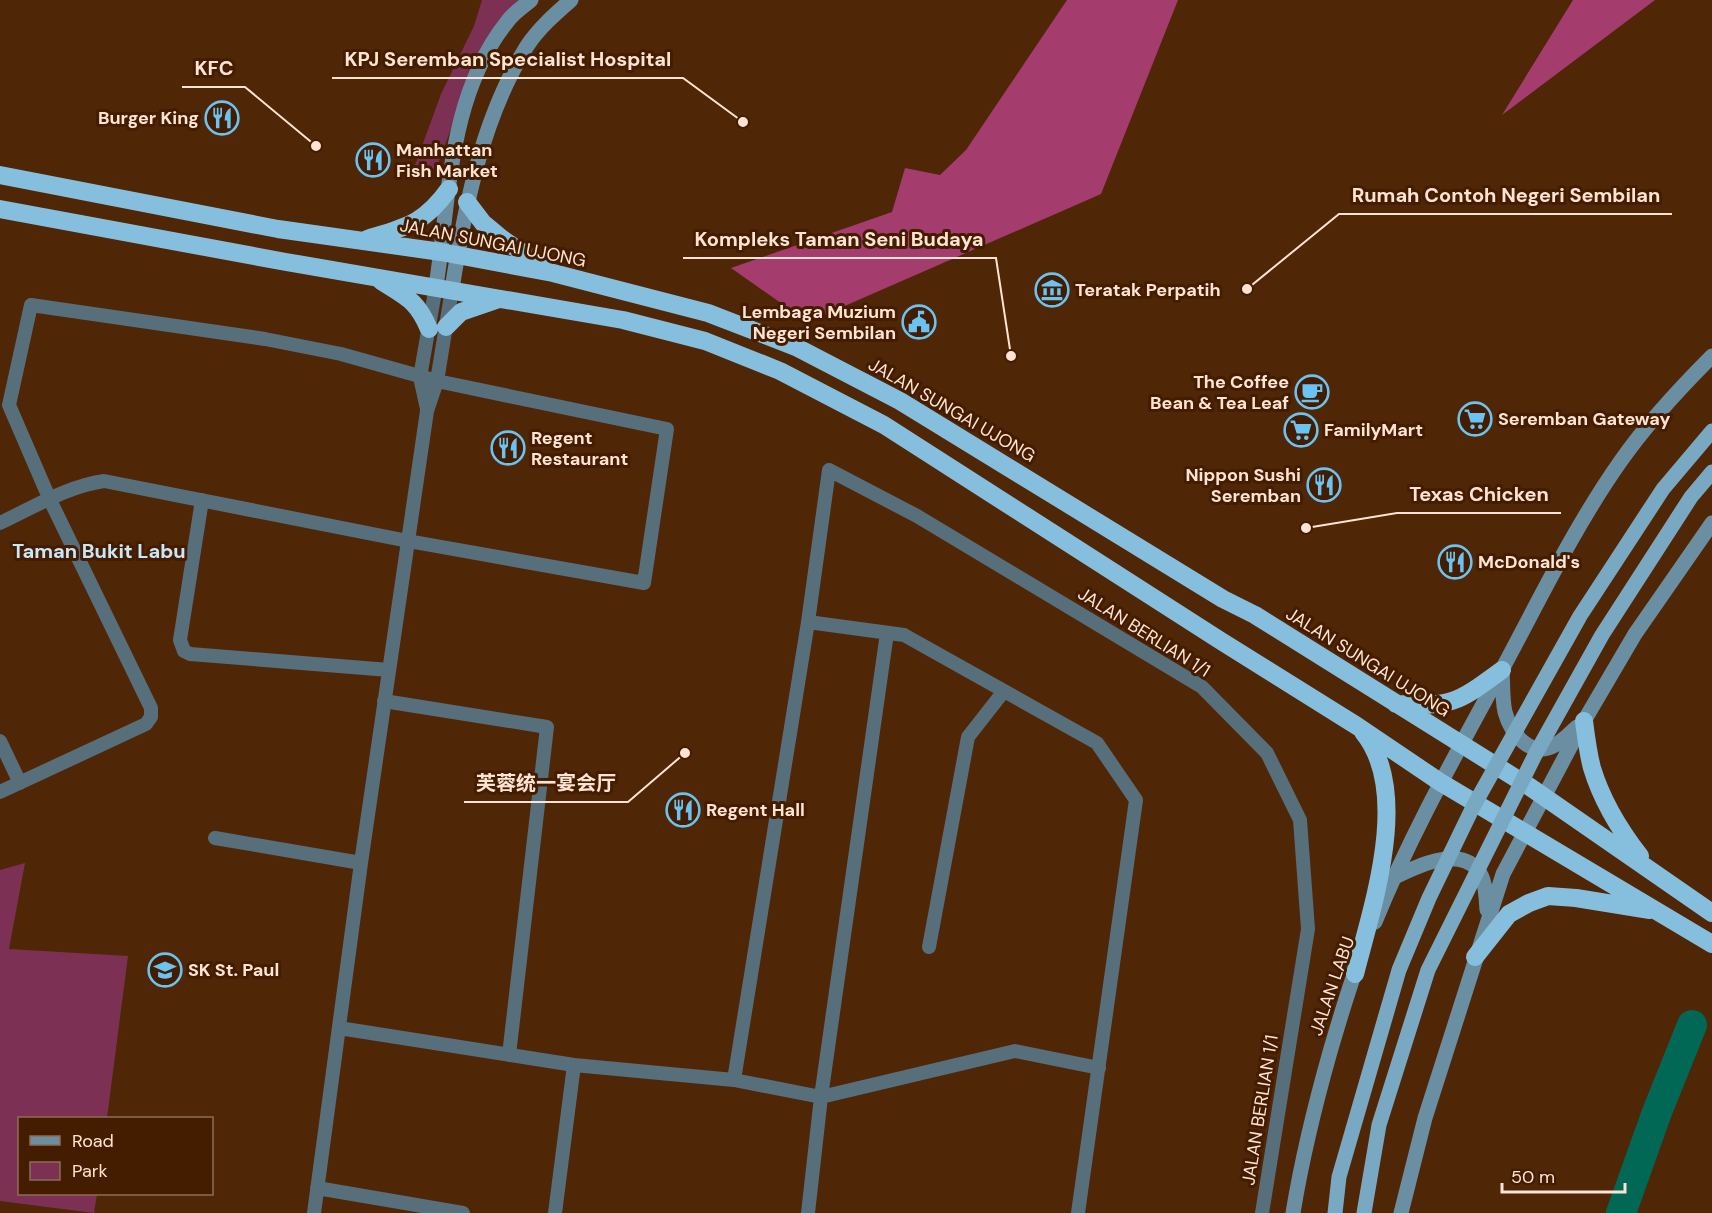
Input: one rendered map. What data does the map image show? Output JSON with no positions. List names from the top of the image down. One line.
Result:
{"streets":{"highway":["JALAN SUNGAI UJONG"],"main road":["JALAN LABU"],"street":["JALAN BERLIAN 1/1"]},"crossings":[["JALAN SUNGAI UJONG","JALAN LABU"]],"districts":["Taman Bukit Labu"],"places":{"restaurant":["Burger King","Manhattan Fish Market","Regent Restaurant","Nippon Sushi Seremban","McDonald's","Regent Hall"],"other":["KPJ Seremban Specialist Hospital","KFC","Rumah Contoh Negeri Sembilan","Kompleks Taman Seni Budaya","Texas Chicken","芙蓉统一宴会厅"],"museum":["Teratak Perpatih"],"public building":["Lembaga Muzium Negeri Sembilan"],"cafe":["The Coffee Bean & Tea Leaf"],"supermarket":["Seremban Gateway","FamilyMart"],"school or university":["SK St. Paul"]},"legend":["Road","Park"],"scale_bar":"50 m"}
